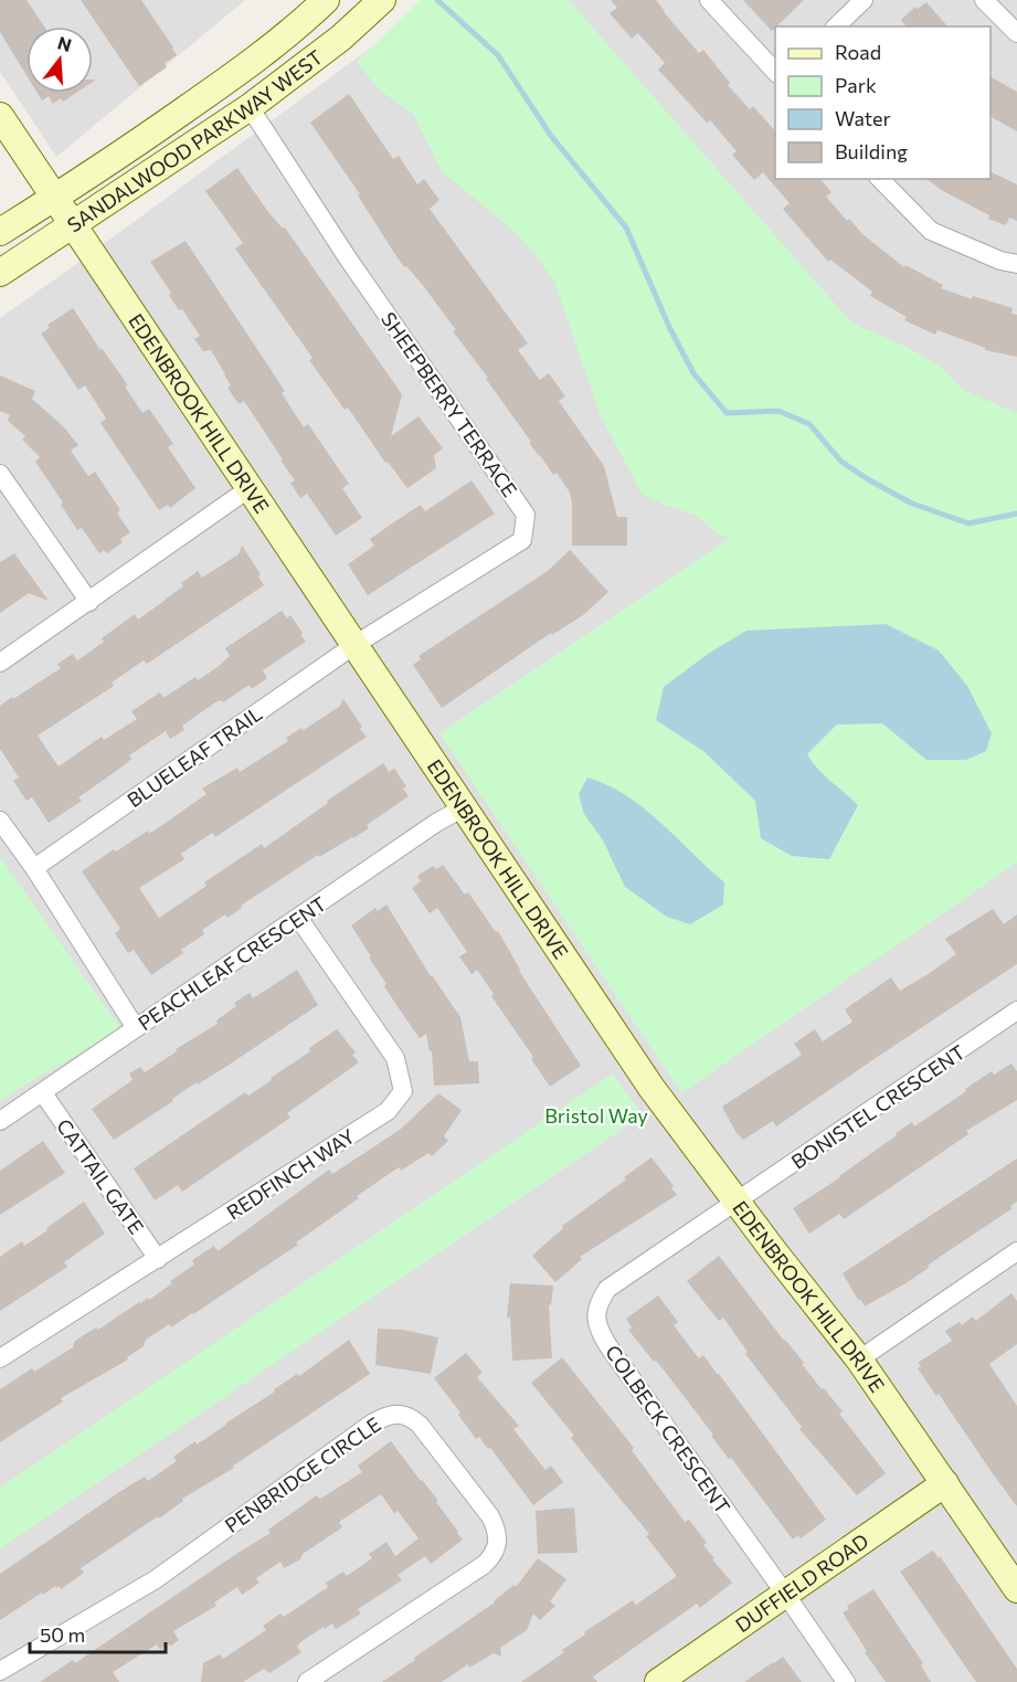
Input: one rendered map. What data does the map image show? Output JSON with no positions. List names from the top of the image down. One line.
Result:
{"streets":{"street":["SANDALWOOD PARKWAY WEST","SHEEPBERRY TERRACE","EDENBROOK HILL DRIVE","BLUELEAF TRAIL","PEACHLEAF CRESCENT","BONISTEL CRESCENT","REDFINCH WAY","CATTAIL GATE","COLBECK CRESCENT","PENBRIDGE CIRCLE","DUFFIELD ROAD"]},"crossings":[["SANDALWOOD PARKWAY WEST","SHEEPBERRY TERRACE"],["SANDALWOOD PARKWAY WEST","EDENBROOK HILL DRIVE"],["SHEEPBERRY TERRACE","EDENBROOK HILL DRIVE"],["SHEEPBERRY TERRACE","BLUELEAF TRAIL"],["EDENBROOK HILL DRIVE","BLUELEAF TRAIL"],["EDENBROOK HILL DRIVE","PEACHLEAF CRESCENT"],["EDENBROOK HILL DRIVE","BONISTEL CRESCENT"],["EDENBROOK HILL DRIVE","COLBECK CRESCENT"],["EDENBROOK HILL DRIVE","DUFFIELD ROAD"],["PEACHLEAF CRESCENT","REDFINCH WAY"],["PEACHLEAF CRESCENT","CATTAIL GATE"],["BONISTEL CRESCENT","COLBECK CRESCENT"],["REDFINCH WAY","CATTAIL GATE"],["COLBECK CRESCENT","DUFFIELD ROAD"]],"parks":["Bristol Way"],"legend":["Road","Park","Water","Building"],"scale_bar":"50 m","north":"top"}
